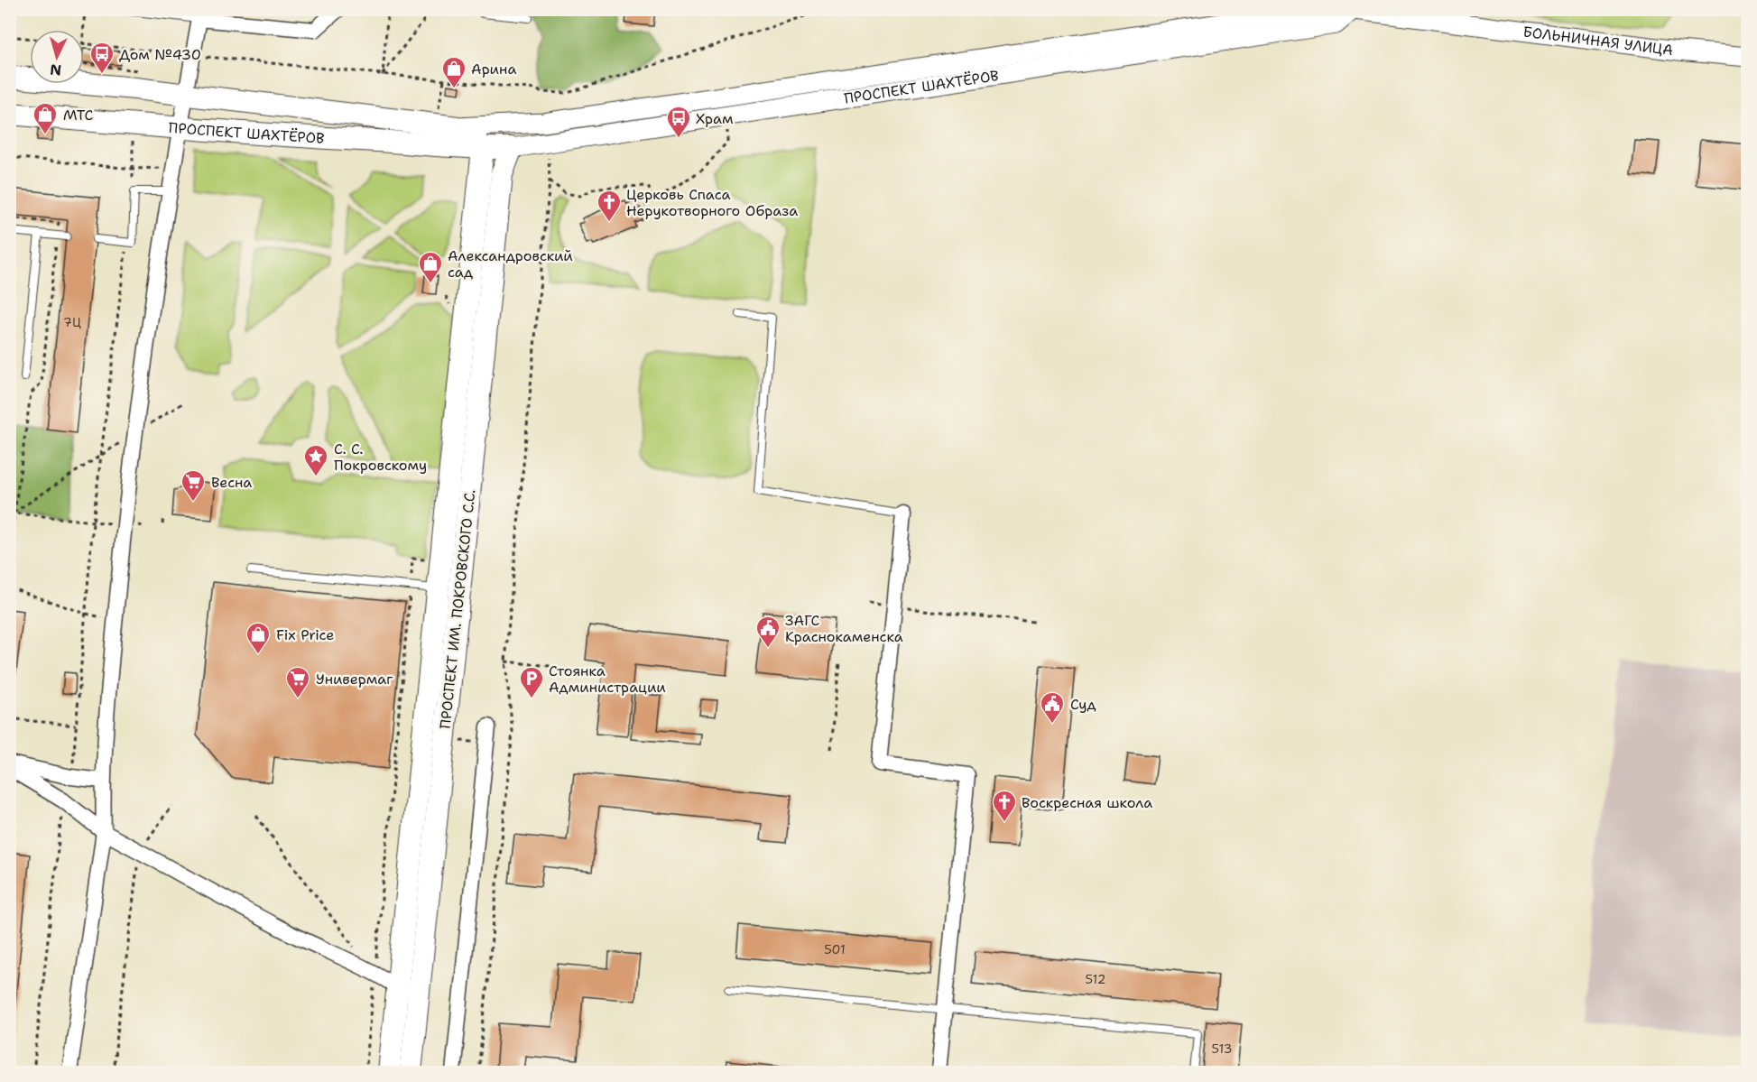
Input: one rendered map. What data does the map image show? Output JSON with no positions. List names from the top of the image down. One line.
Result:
{"streets":{"main road":["ПРОСПЕКТ ШАХТЁРОВ","ПРОСПЕКТ ИМ. ПОКРОВСКОГО С.С."],"street":["БОЛЬНИЧНАЯ УЛИЦА"]},"crossings":[["БОЛЬНИЧНАЯ УЛИЦА","ПРОСПЕКТ ШАХТЁРОВ"],["ПРОСПЕКТ ШАХТЁРОВ","ПРОСПЕКТ ИМ. ПОКРОВСКОГО С.С."]],"places":{"bus stop":["Дом №430","Храм"],"shop":["Арина","МТС","Александровский сад","Fix Price"],"church":["Церковь Спаса Нерукотворного Образа","Воскресная школа"],"place":["С. С. Покровскому"],"supermarket":["Весна","Универмаг"],"public building":["ЗАГС Краснокаменска","Суд"],"parking":["Стоянка Администрации"]},"house_numbers":["7Ц","501","512","513"],"north":"bottom"}
